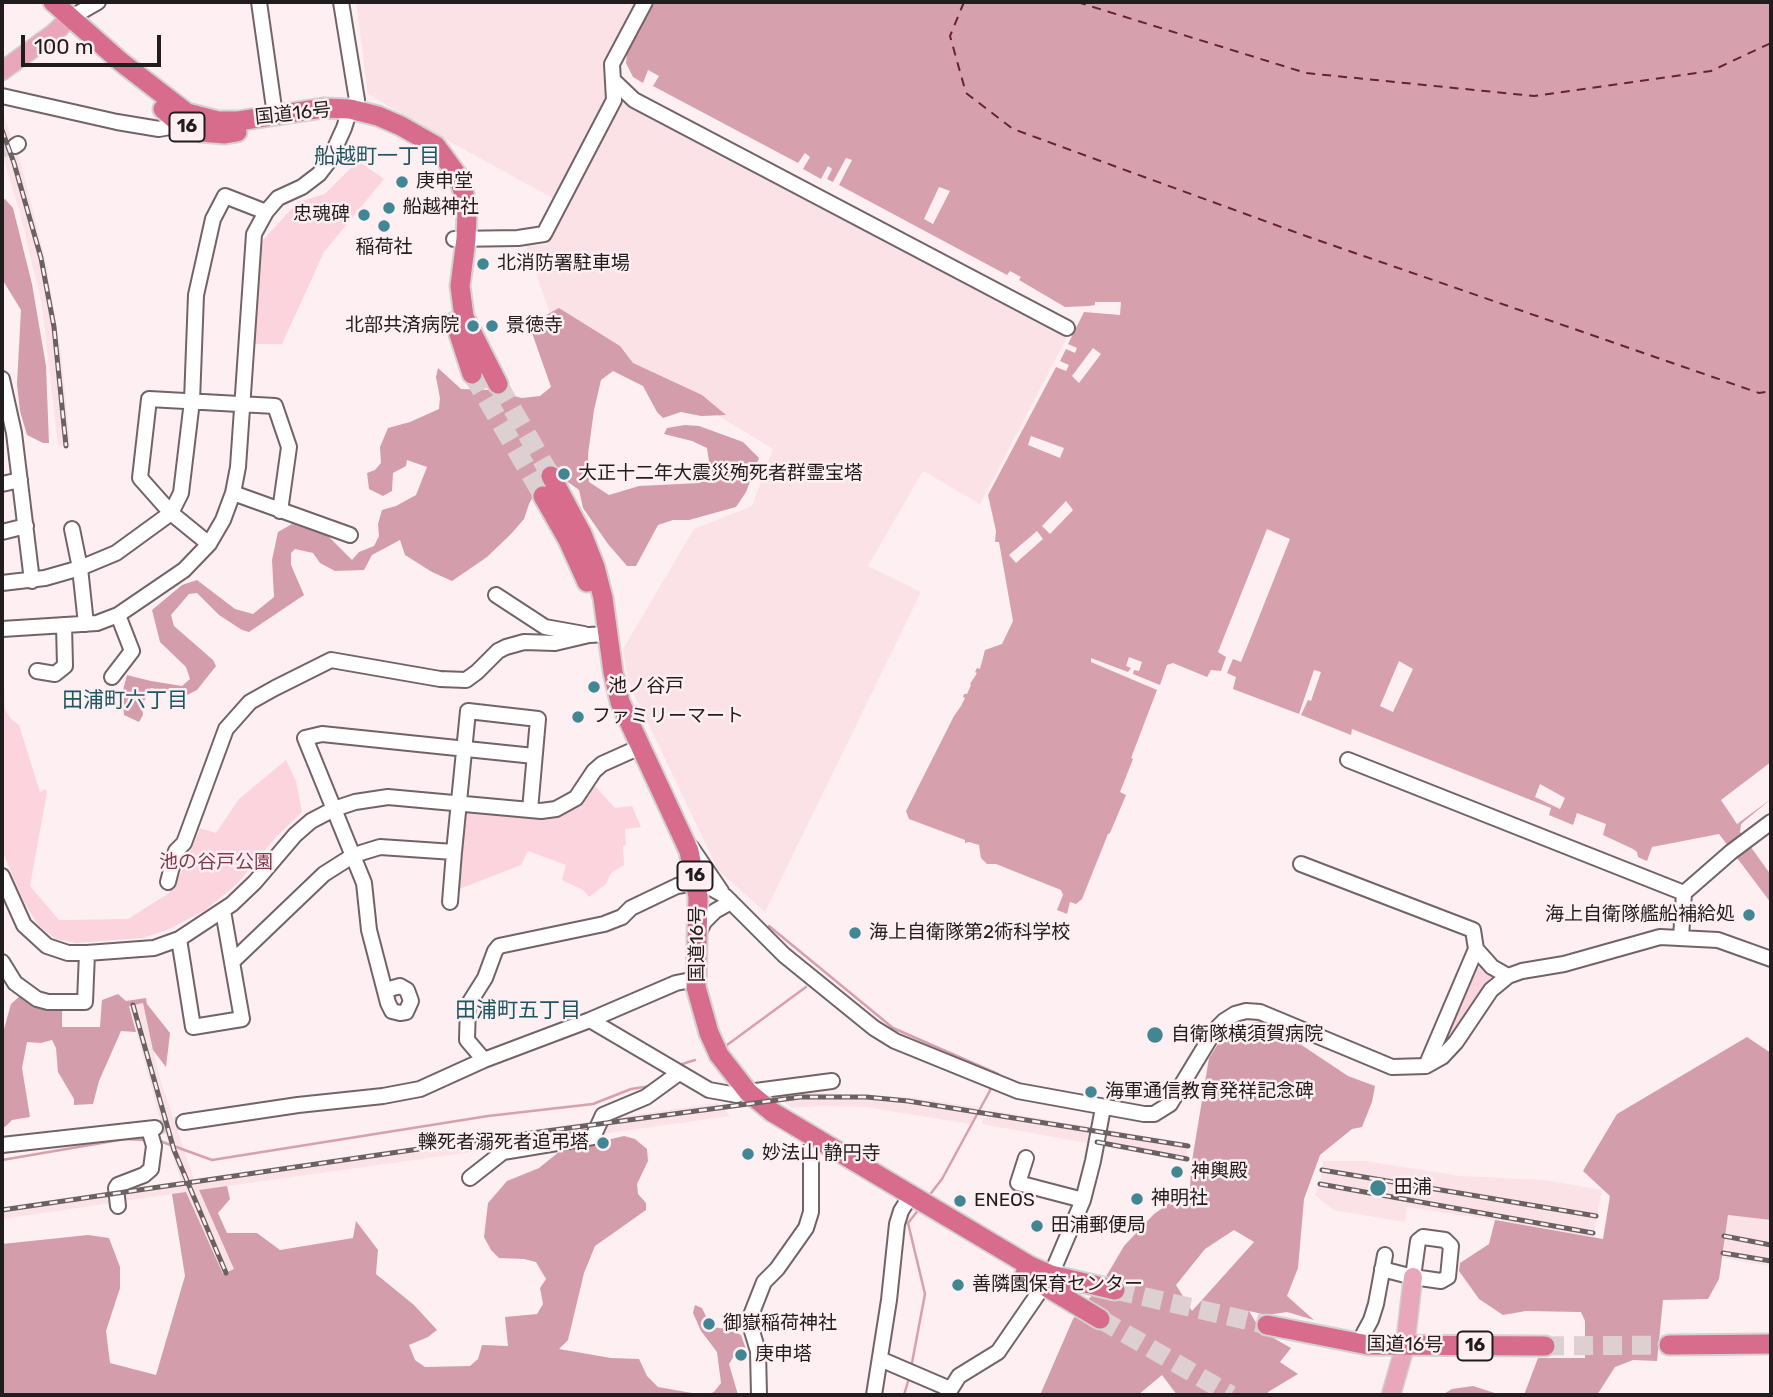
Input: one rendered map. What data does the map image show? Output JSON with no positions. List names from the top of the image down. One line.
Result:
{"streets":{"highway":["国道16号","16"]},"districts":["船越町一丁目","田浦町六丁目","田浦町五丁目"],"parks":["池の谷戸公園"],"places":["庚申堂","船越神社","忠魂碑","稲荷社","北消防署駐車場","北部共済病院","景徳寺","大正十二年大震災殉死者群霊宝塔","池ノ谷戸","ファミリーマート","海上自衛隊艦船補給処","海上自衛隊第2術科学校","自衛隊横須賀病院","海軍通信教育発祥記念碑","轢死者溺死者追弔塔","妙法山 静円寺","神輿殿","田浦","神明社","ENEOS","田浦郵便局","善隣園保育センター","御嶽稲荷神社","庚申塔"],"scale_bar":"100 m"}
